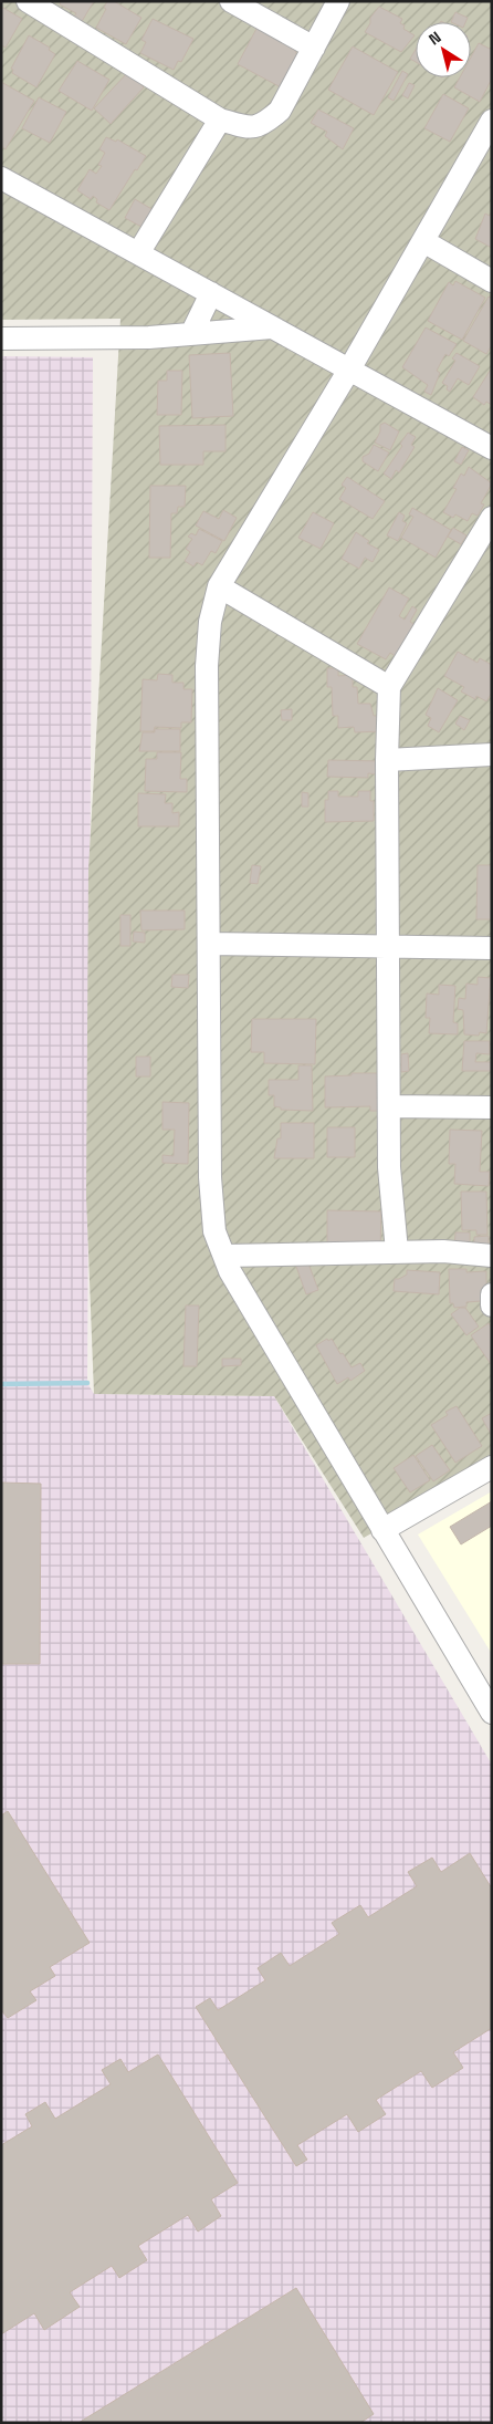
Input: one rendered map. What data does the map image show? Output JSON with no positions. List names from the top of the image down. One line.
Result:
{"north":"top left"}
